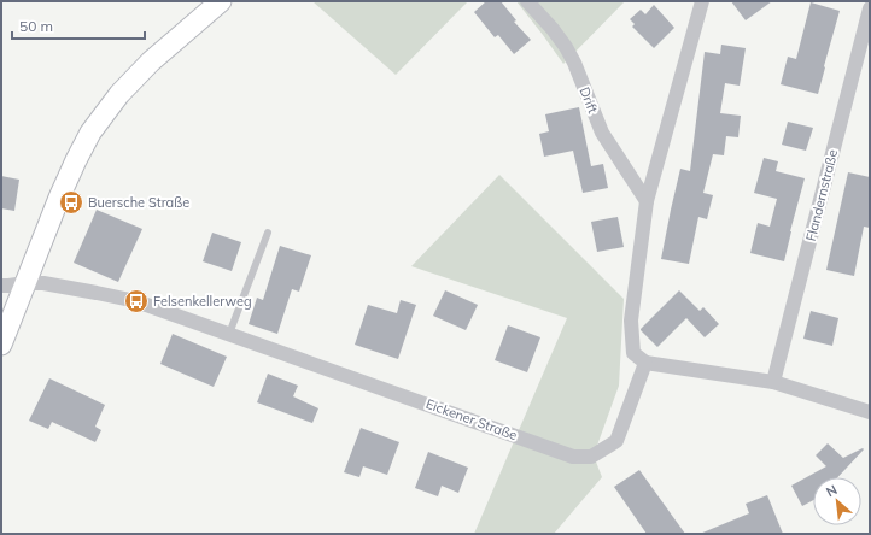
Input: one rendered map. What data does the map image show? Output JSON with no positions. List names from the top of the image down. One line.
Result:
{"streets":{"street":["Drift","Flandernstraße","Eickener Straße"]},"places":{"bus stop":["Buersche Straße","Felsenkellerweg"]},"scale_bar":"50 m","north":"top left"}
